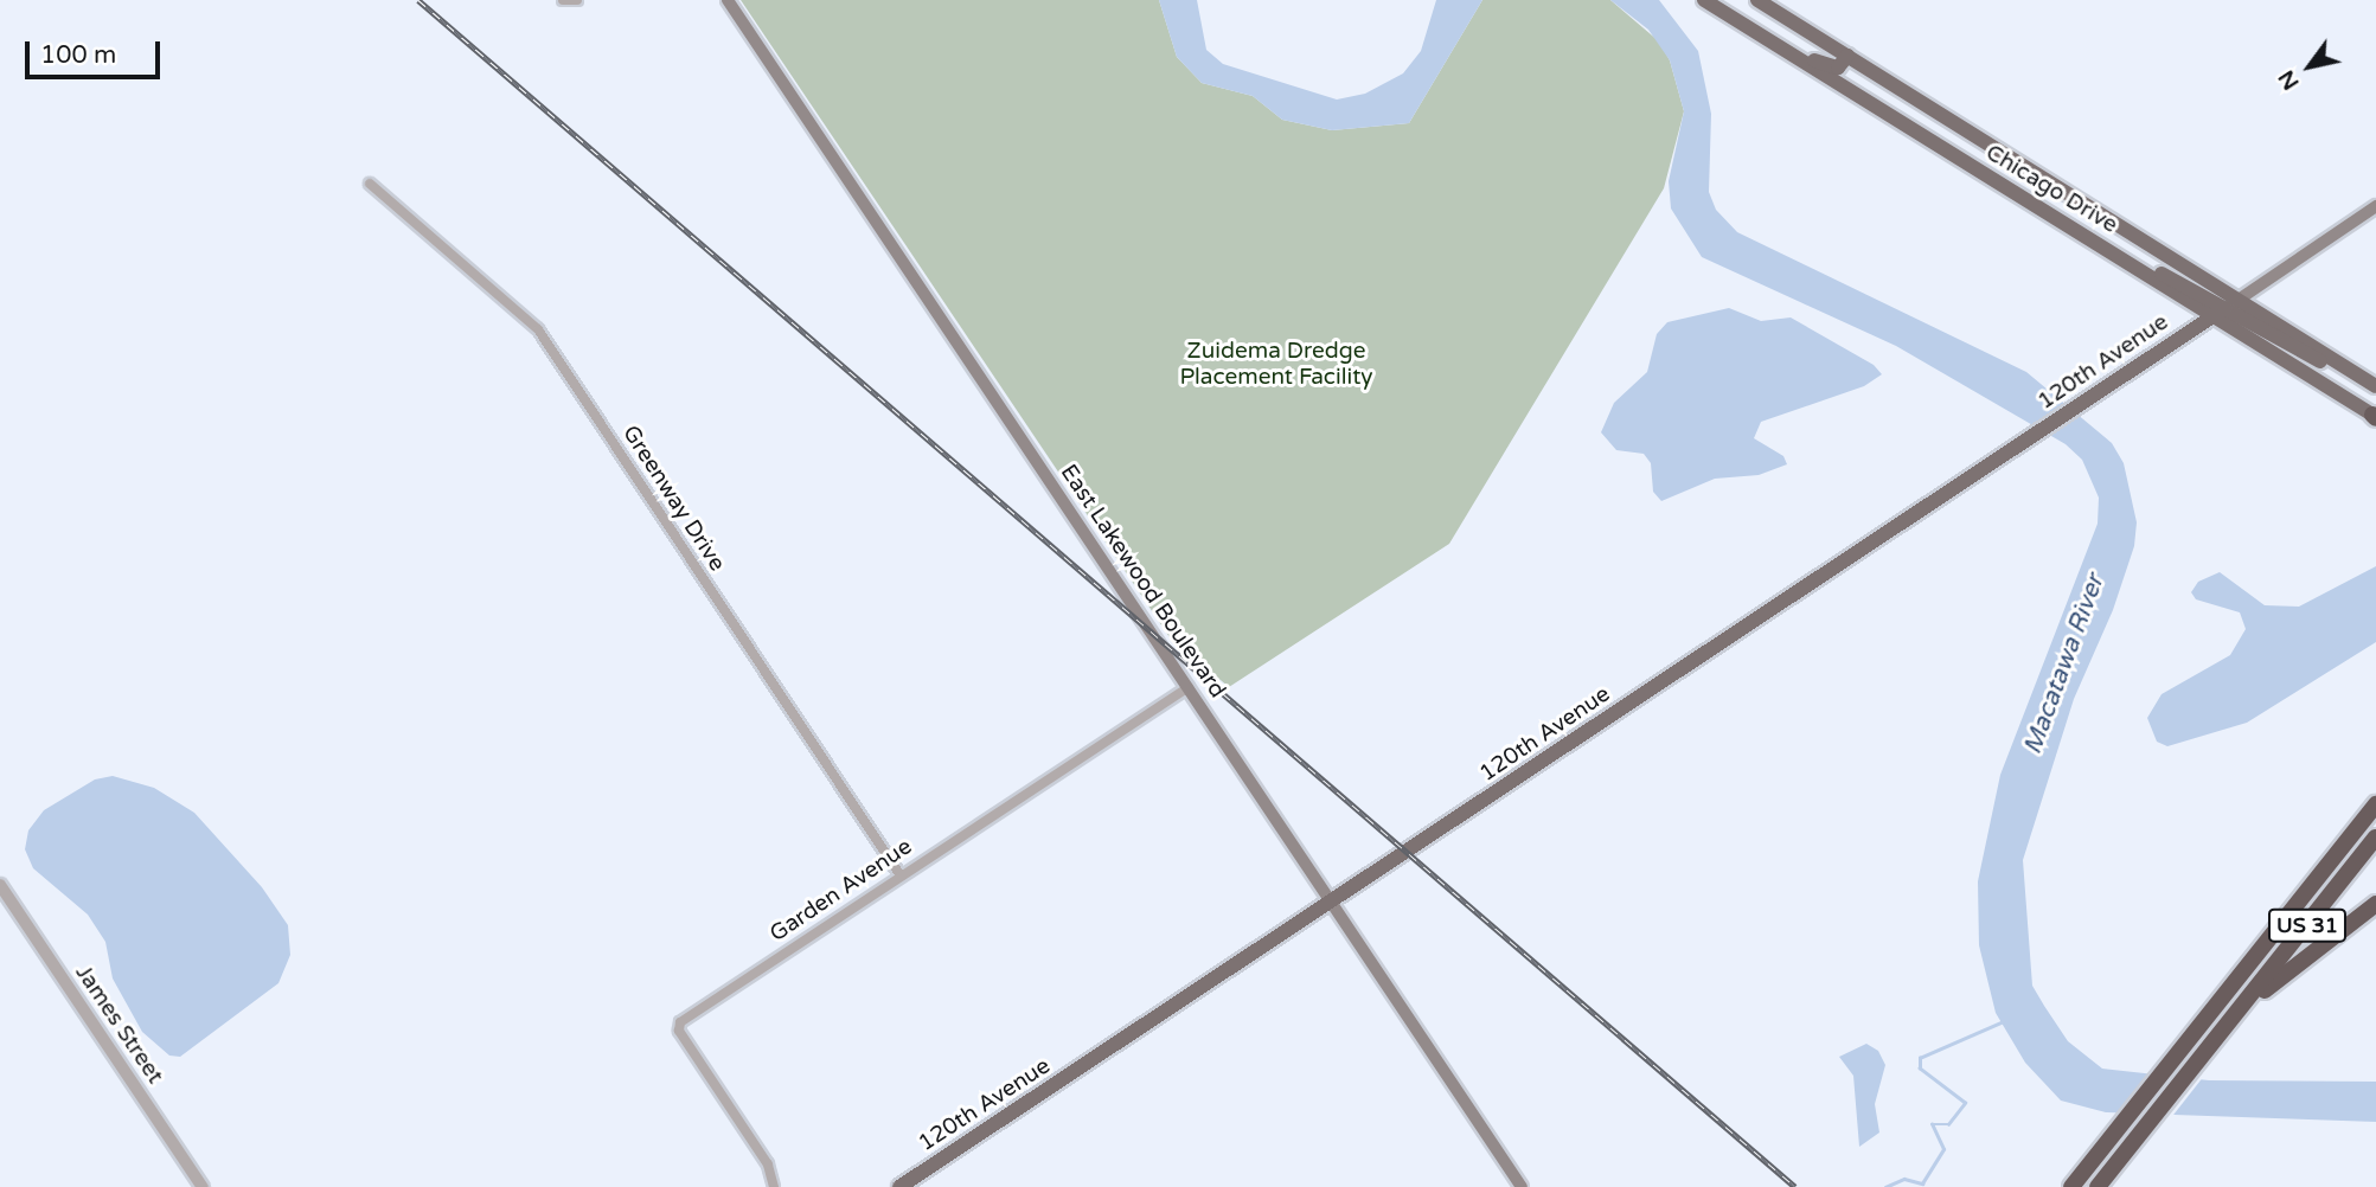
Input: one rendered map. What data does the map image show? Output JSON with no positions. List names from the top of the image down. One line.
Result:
{"streets":{"highway":["US 31"],"main road":["Chicago Drive","120th Avenue","East Lakewood Boulevard"],"street":["Greenway Drive","Garden Avenue","James Street"]},"crossings":[["Chicago Drive","120th Avenue"],["120th Avenue","East Lakewood Boulevard"],["Greenway Drive","Garden Avenue"],["East Lakewood Boulevard","Garden Avenue"]],"water":["Macatawa River"],"parks":["Zuidema Dredge Placement Facility"],"scale_bar":"100 m","north":"bottom left"}
